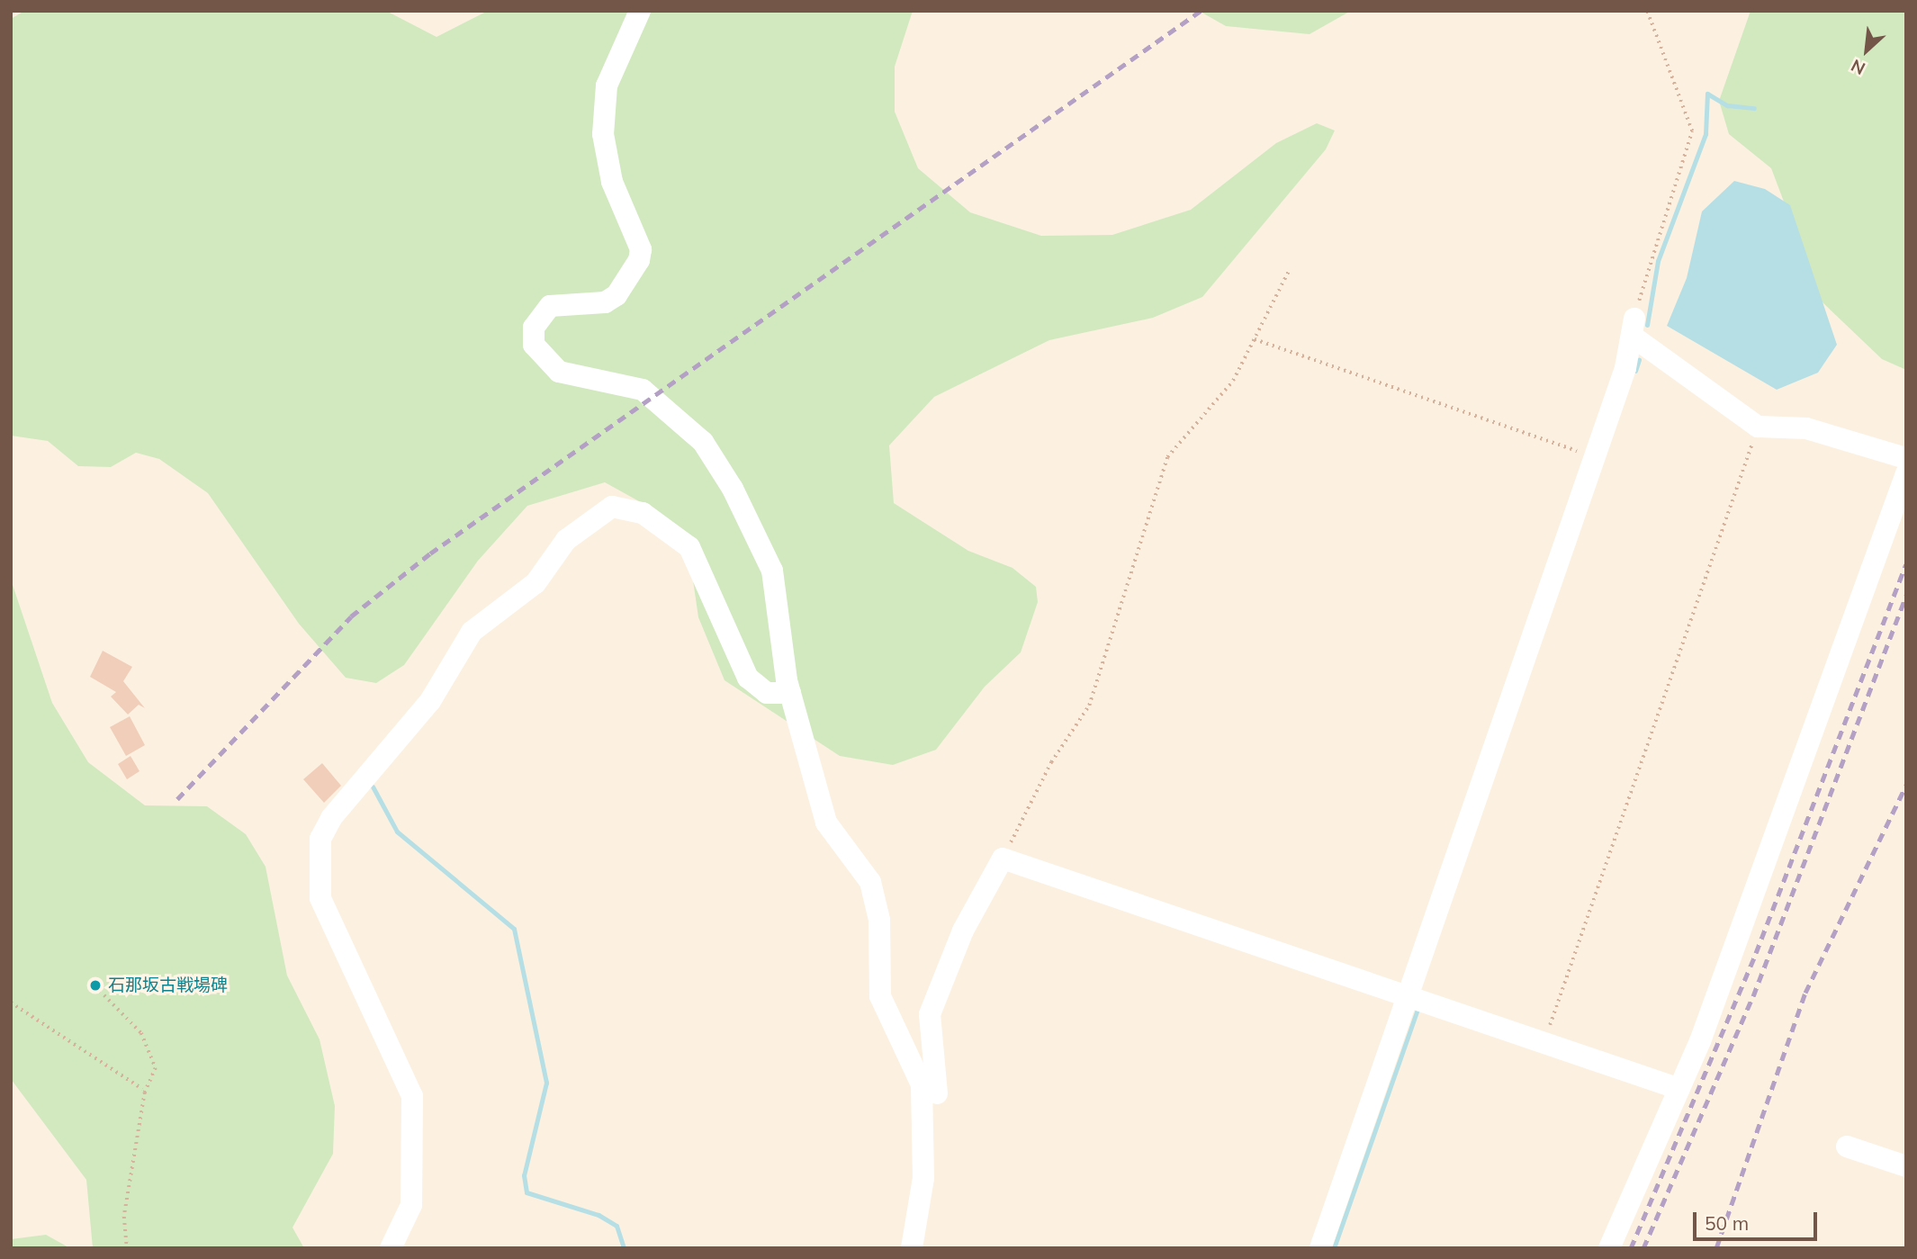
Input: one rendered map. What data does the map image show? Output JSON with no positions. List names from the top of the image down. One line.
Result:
{"places":["石那坂古戦場碑"],"scale_bar":"50 m","north":"bottom left"}
